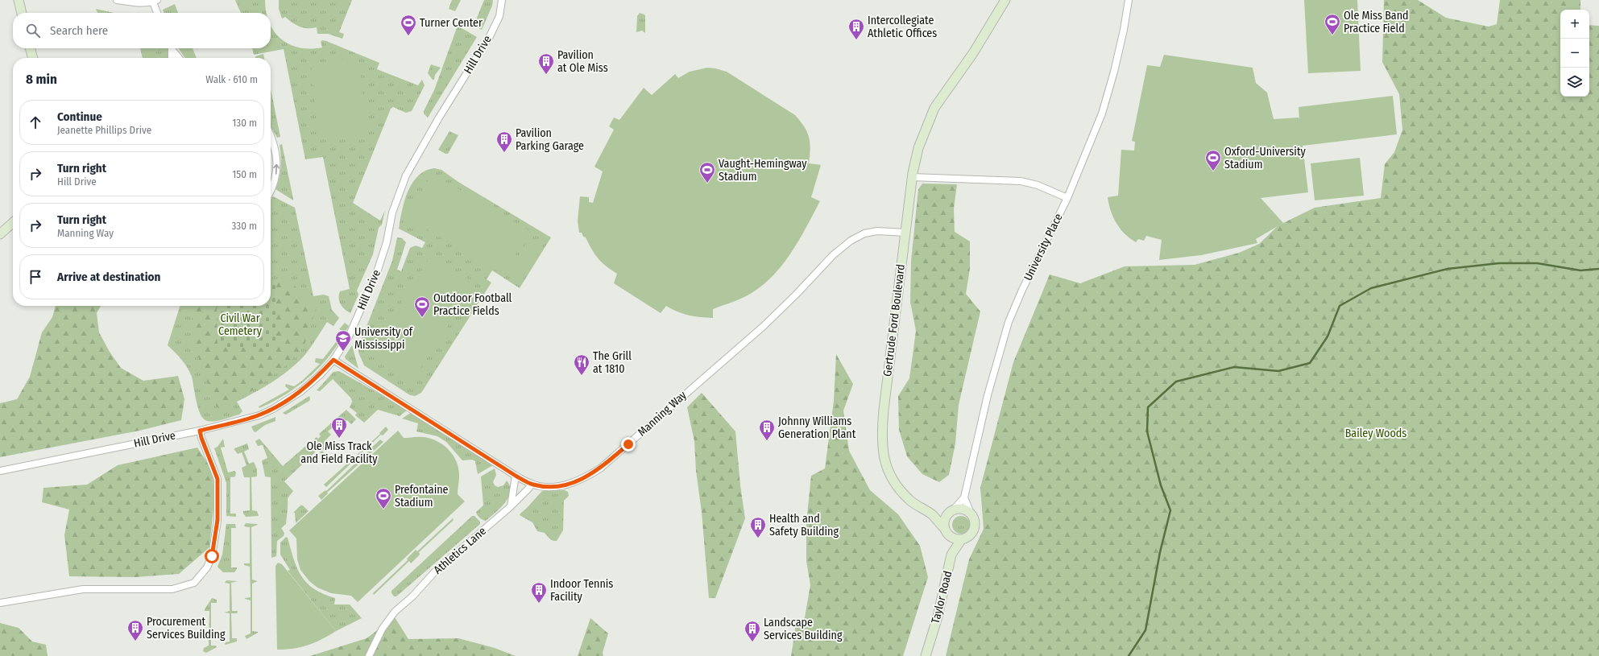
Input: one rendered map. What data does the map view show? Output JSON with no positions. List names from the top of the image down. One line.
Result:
{"streets":{"street":["Hill Drive","University Place","Gertrude Ford Boulevard","Manning Way","Athletics Lane","Taylor Road"]},"crossings":[["Hill Drive","Manning Way"],["University Place","Gertrude Ford Boulevard"],["University Place","Taylor Road"],["Gertrude Ford Boulevard","Manning Way"],["Gertrude Ford Boulevard","Taylor Road"],["Manning Way","Athletics Lane"]],"parks":["Civil War Cemetery","Bailey Woods"],"places":{"sports":["Ole Miss Band Practice Field","Turner Center","Oxford-University Stadium","Vaught-Hemingway Stadium","Outdoor Football Practice Fields","Prefontaine Stadium"],"building":["Intercollegiate Athletic Offices","Pavilion at Ole Miss","Pavilion Parking Garage","Ole Miss Track and Field Facility","Johnny Williams Generation Plant","Health and Safety Building","Indoor Tennis Facility","Procurement Services Building","Landscape Services Building"],"school or university":["University of Mississippi"],"restaurant":["The Grill at 1810"]},"page":{"map_buttons":["+","−"],"search":"Search here","heading":["8 min","Walk · 610 m"],"list":[["Continue","Jeanette Phillips Drive","130 m"],["Turn right","Hill Drive","150 m"],["Turn right","Manning Way","330 m"],"Arrive at destination"]}}
